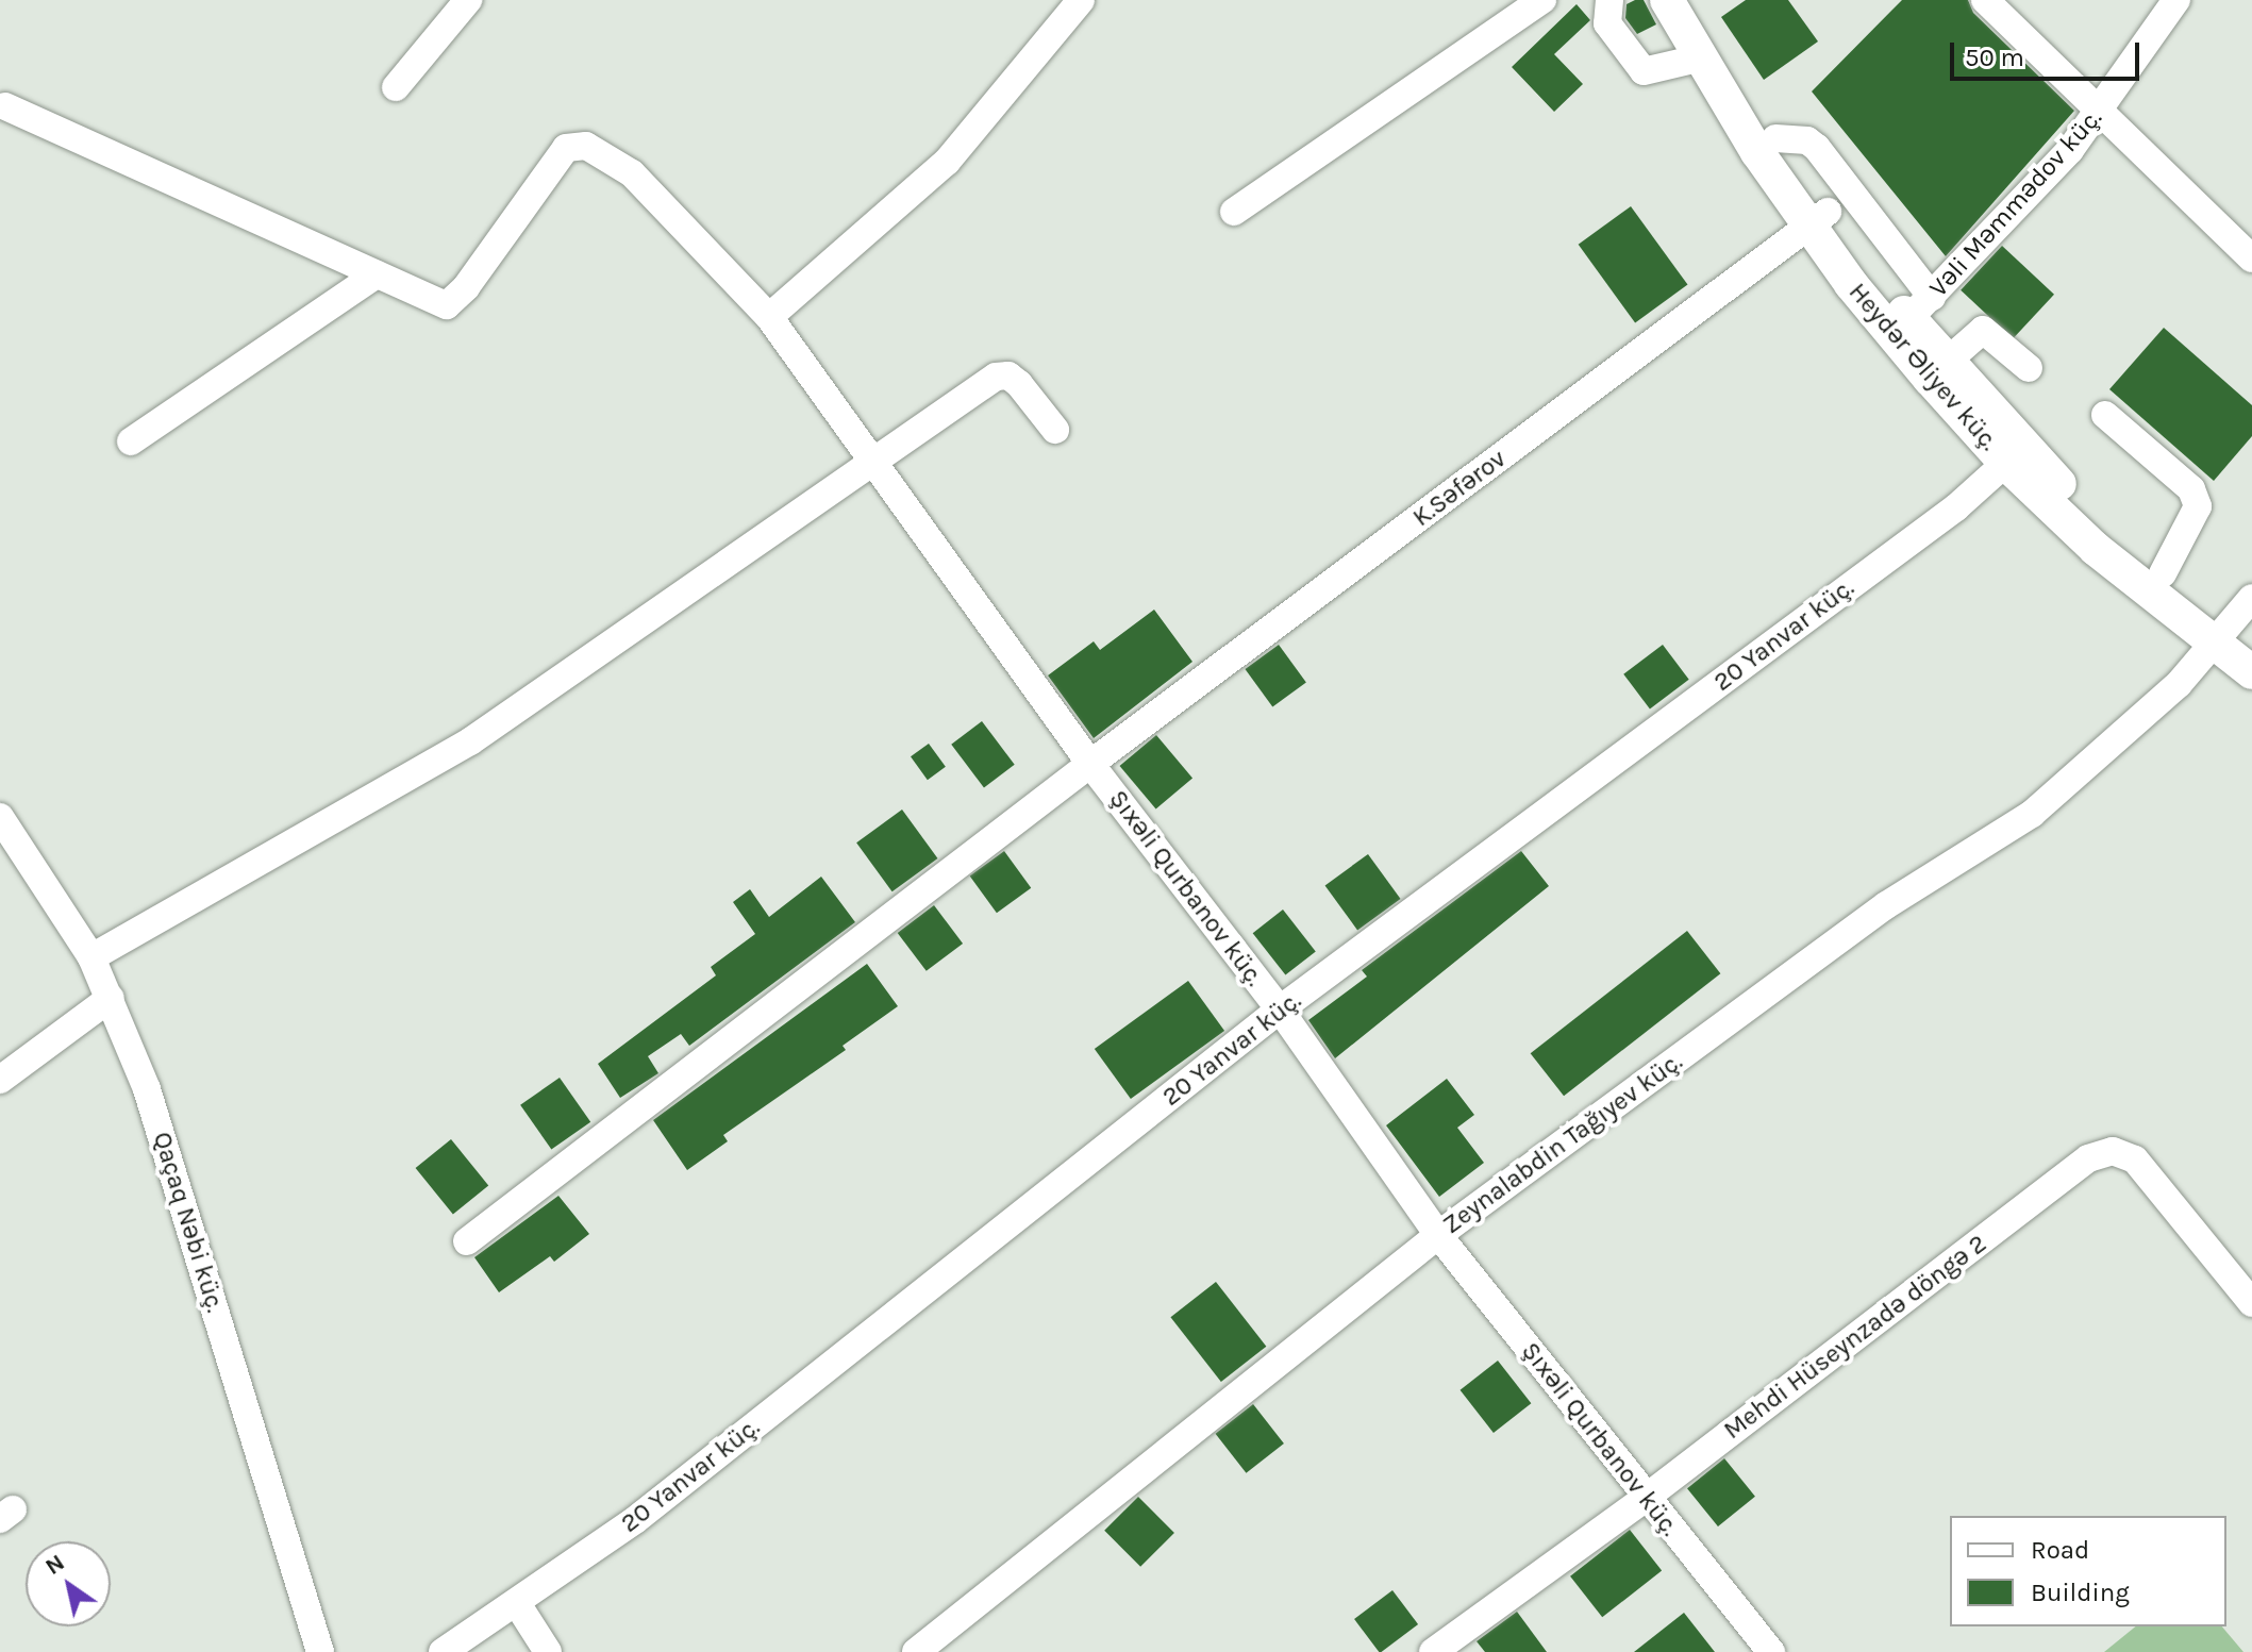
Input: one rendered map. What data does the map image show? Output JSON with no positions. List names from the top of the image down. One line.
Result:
{"streets":{"main road":["Heydər Əliyev küç."],"street":["Vəli Məmmədov küç.","K.Səfərov","20 Yanvar küç.","Şıxəli Qurbanov küç.","Zeynalabdin Tağıyev küç.","Qaçaq Nəbi küç.","Mehdi Hüseynzadə döngə 2"]},"crossings":[["Vəli Məmmədov küç.","Heydər Əliyev küç."],["Heydər Əliyev küç.","K.Səfərov"],["Heydər Əliyev küç.","20 Yanvar küç."],["Heydər Əliyev küç.","Zeynalabdin Tağıyev küç."],["K.Səfərov","Şıxəli Qurbanov küç."],["20 Yanvar küç.","Şıxəli Qurbanov küç."],["Şıxəli Qurbanov küç.","Zeynalabdin Tağıyev küç."],["Şıxəli Qurbanov küç.","Mehdi Hüseynzadə döngə 2"]],"legend":["Road","Building"],"scale_bar":"50 m","north":"top left"}
